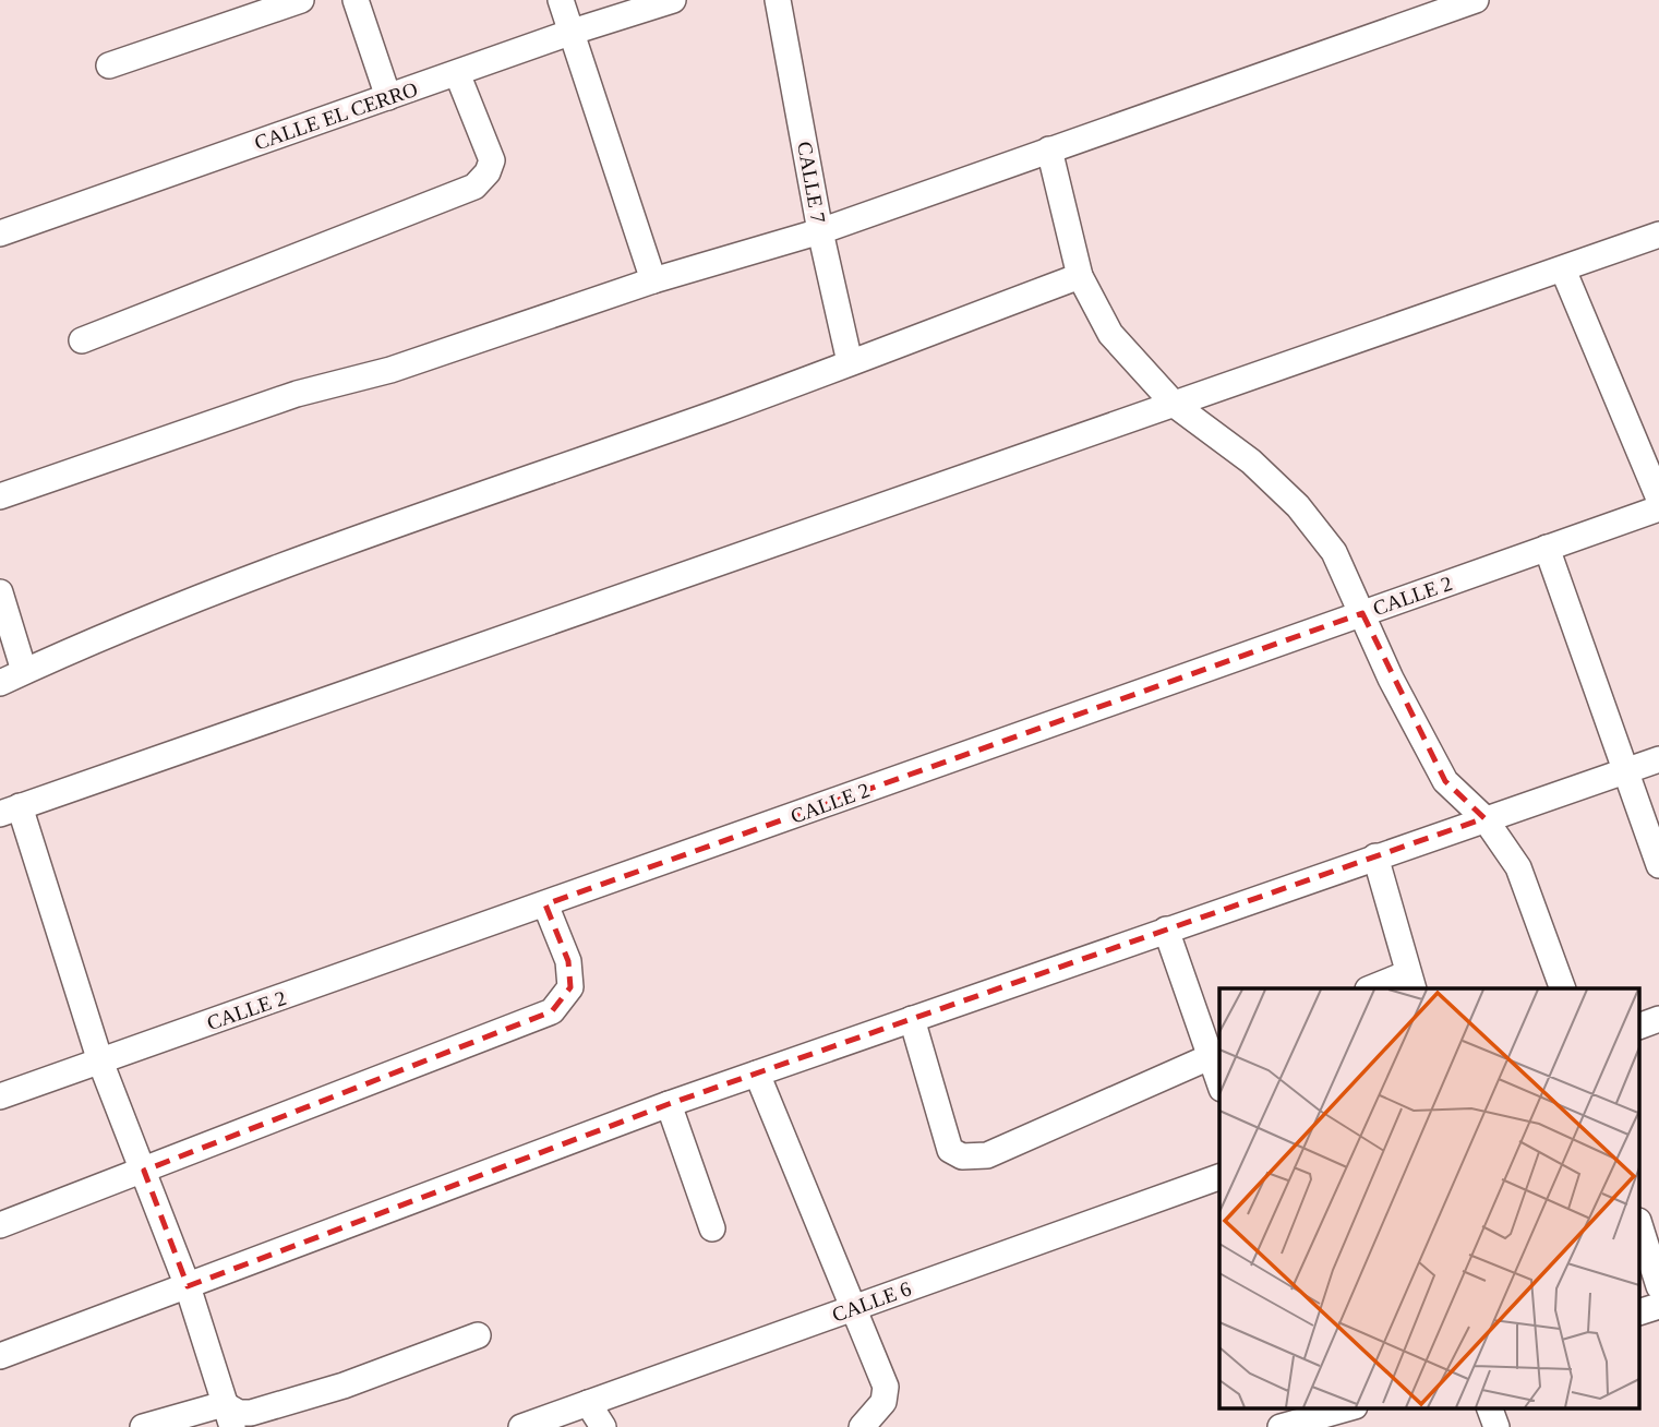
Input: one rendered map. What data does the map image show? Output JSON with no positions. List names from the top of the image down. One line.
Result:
{"streets":{"street":["CALLE EL CERRO","CALLE 7","CALLE 2","CALLE 6"]}}
